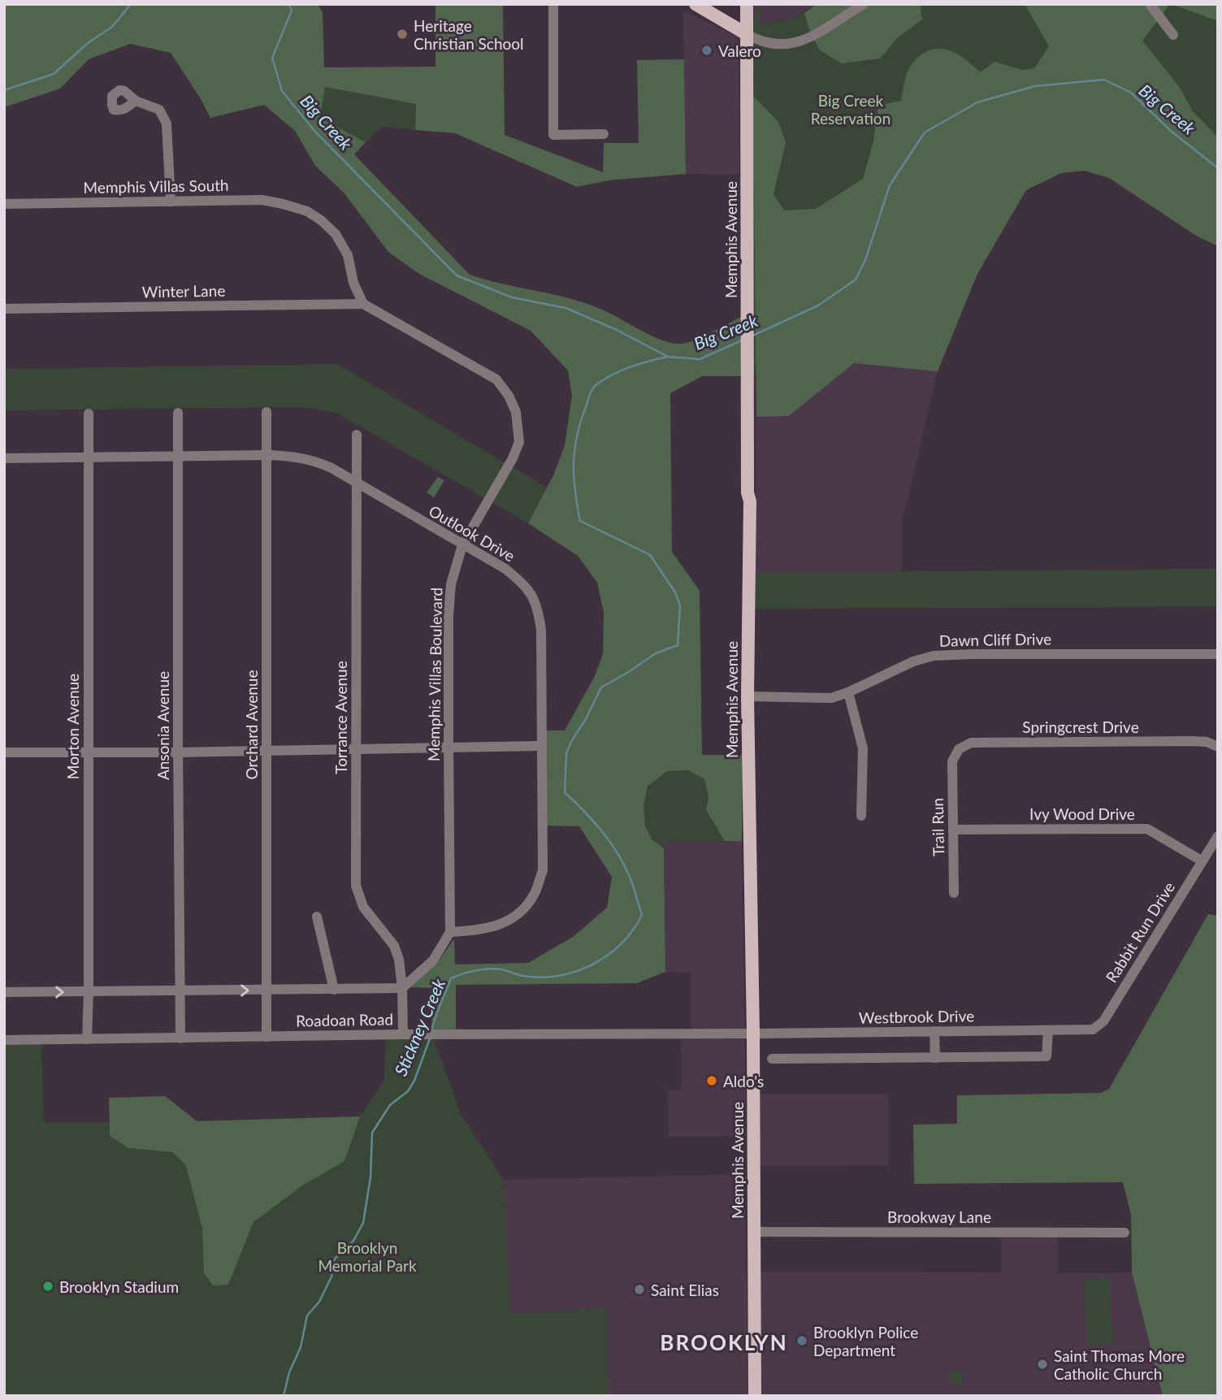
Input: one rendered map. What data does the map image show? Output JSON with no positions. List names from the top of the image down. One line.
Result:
{"streets":{"main road":["Memphis Avenue"],"street":["Memphis Villas South","Winter Lane","Outlook Drive","Dawn Cliff Drive","Memphis Villas Boulevard","Torrance Avenue","Orchard Avenue","Ansonia Avenue","Morton Avenue","Springcrest Drive","Ivy Wood Drive","Trail Run","Rabbit Run Drive","Westbrook Drive","Roadoan Road","Brookway Lane"]},"crossings":[["Memphis Villas South","Winter Lane"],["Memphis Villas South","Memphis Villas Boulevard"],["Memphis Avenue","Dawn Cliff Drive"],["Memphis Avenue","Westbrook Drive"],["Memphis Avenue","Roadoan Road"],["Memphis Avenue","Brookway Lane"],["Winter Lane","Memphis Villas Boulevard"],["Outlook Drive","Memphis Villas Boulevard"],["Outlook Drive","Torrance Avenue"],["Outlook Drive","Orchard Avenue"],["Outlook Drive","Ansonia Avenue"],["Outlook Drive","Morton Avenue"],["Orchard Avenue","Roadoan Road"],["Ansonia Avenue","Roadoan Road"],["Morton Avenue","Roadoan Road"],["Springcrest Drive","Trail Run"],["Ivy Wood Drive","Trail Run"],["Ivy Wood Drive","Rabbit Run Drive"],["Rabbit Run Drive","Westbrook Drive"],["Westbrook Drive","Roadoan Road"]],"districts":["BROOKLYN"],"water":["Big Creek","Stickney Creek"],"parks":["Big Creek Reservation","Brooklyn Memorial Park"],"places":["Heritage Christian School","Valero","Aldo's","Brooklyn Stadium","Saint Elias","Brooklyn Police Department","Saint Thomas More Catholic Church"]}
